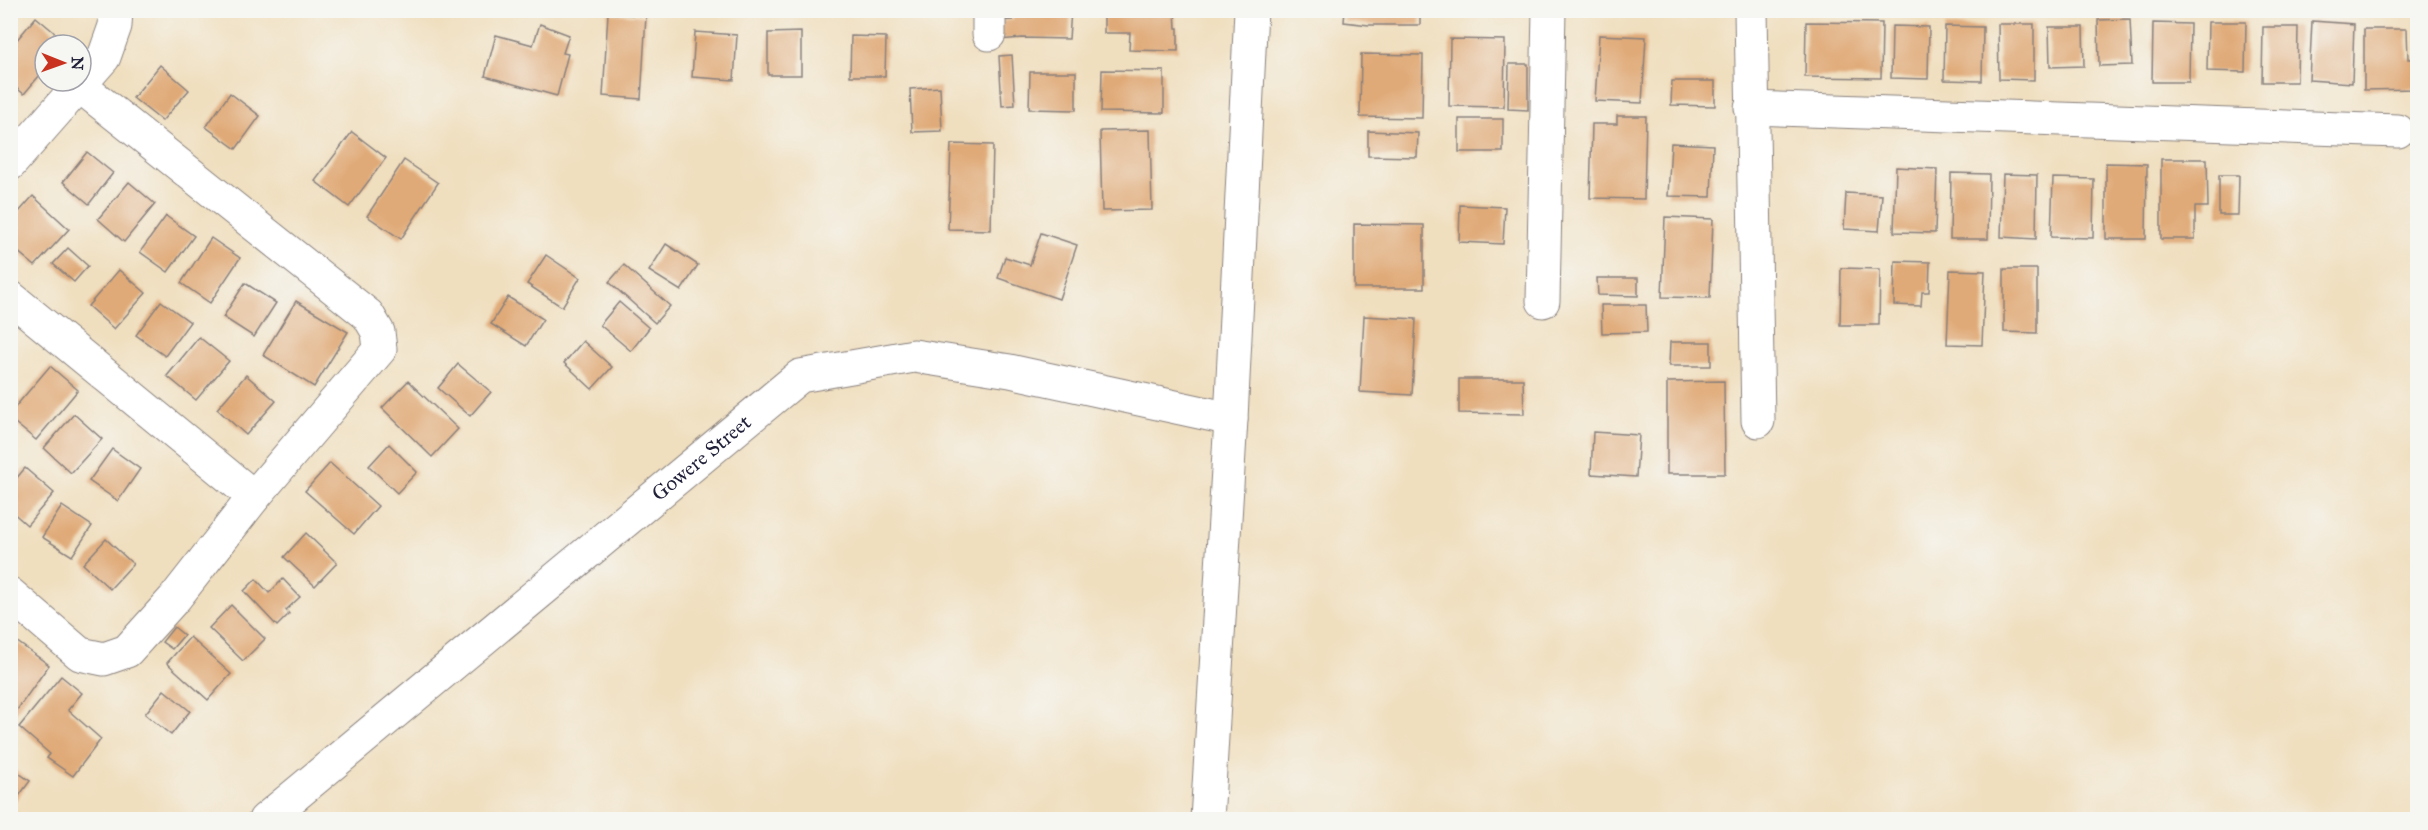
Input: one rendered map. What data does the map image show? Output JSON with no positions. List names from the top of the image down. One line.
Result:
{"streets":{"street":["Gowere Street"]},"north":"right"}
